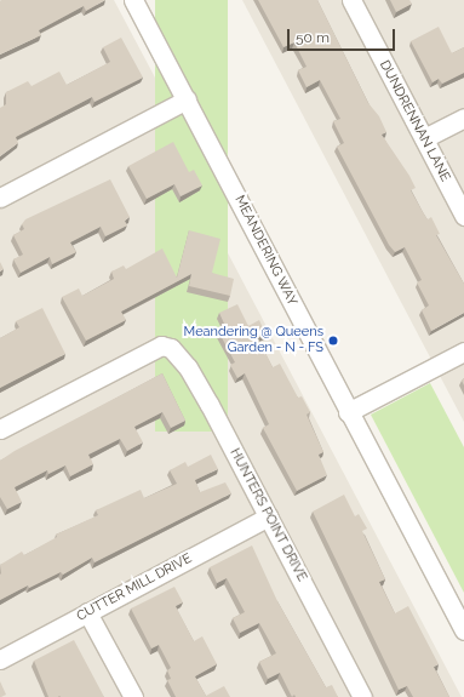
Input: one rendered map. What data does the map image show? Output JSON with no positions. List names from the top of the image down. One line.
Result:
{"streets":{"street":["DUNDRENNAN LANE","MEANDERING WAY","HUNTERS POINT DRIVE","CUTTER MILL DRIVE"]},"crossings":[["HUNTERS POINT DRIVE","CUTTER MILL DRIVE"]],"places":["Meandering @ Queens Garden - N - FS"],"scale_bar":"50 m"}
